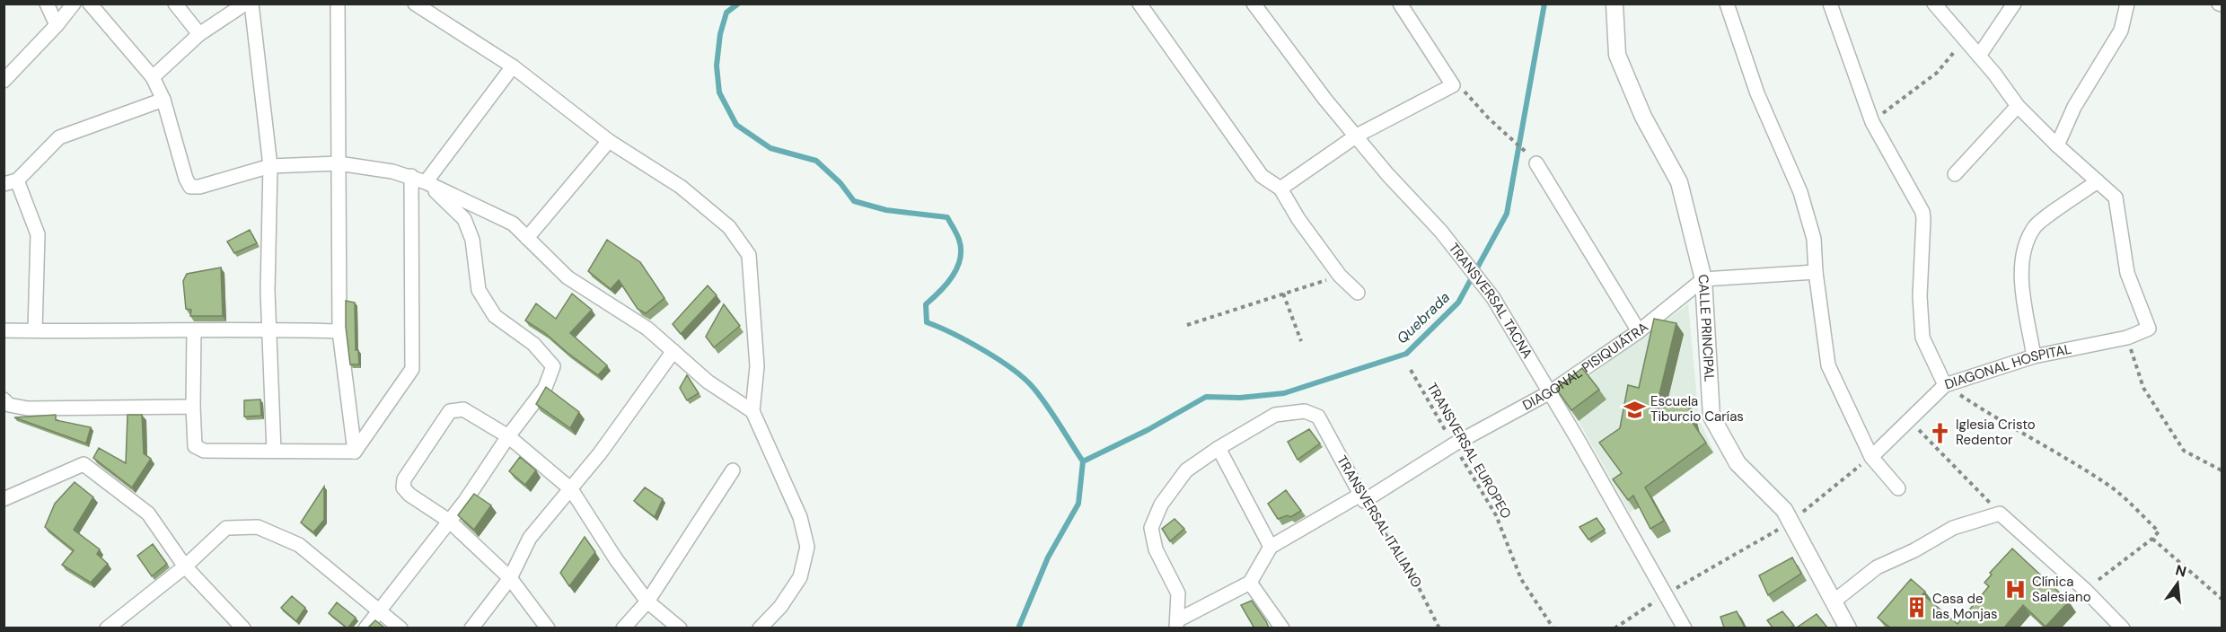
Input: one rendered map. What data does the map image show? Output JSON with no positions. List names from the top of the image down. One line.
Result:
{"streets":{"street":["TRANSVERSAL TACNA","CALLE PRINCIPAL","DIAGONAL PISIQUIÁTRA","DIAGONAL HOSPITAL","TRANSVERSAL ITALIANO"],"path":["TRANSVERSAL EUROPEO"]},"crossings":[["TRANSVERSAL TACNA","DIAGONAL PISIQUIÁTRA"],["CALLE PRINCIPAL","DIAGONAL PISIQUIÁTRA"],["DIAGONAL PISIQUIÁTRA","TRANSVERSAL EUROPEO"],["DIAGONAL PISIQUIÁTRA","TRANSVERSAL ITALIANO"]],"water":["Quebrada"],"places":{"school or university":["Escuela Tiburcio Carías"],"church":["Iglesia Cristo Redentor"],"hospital":["Clínica Salesiano"],"building":["Casa de las Monjas"]},"north":"top"}
